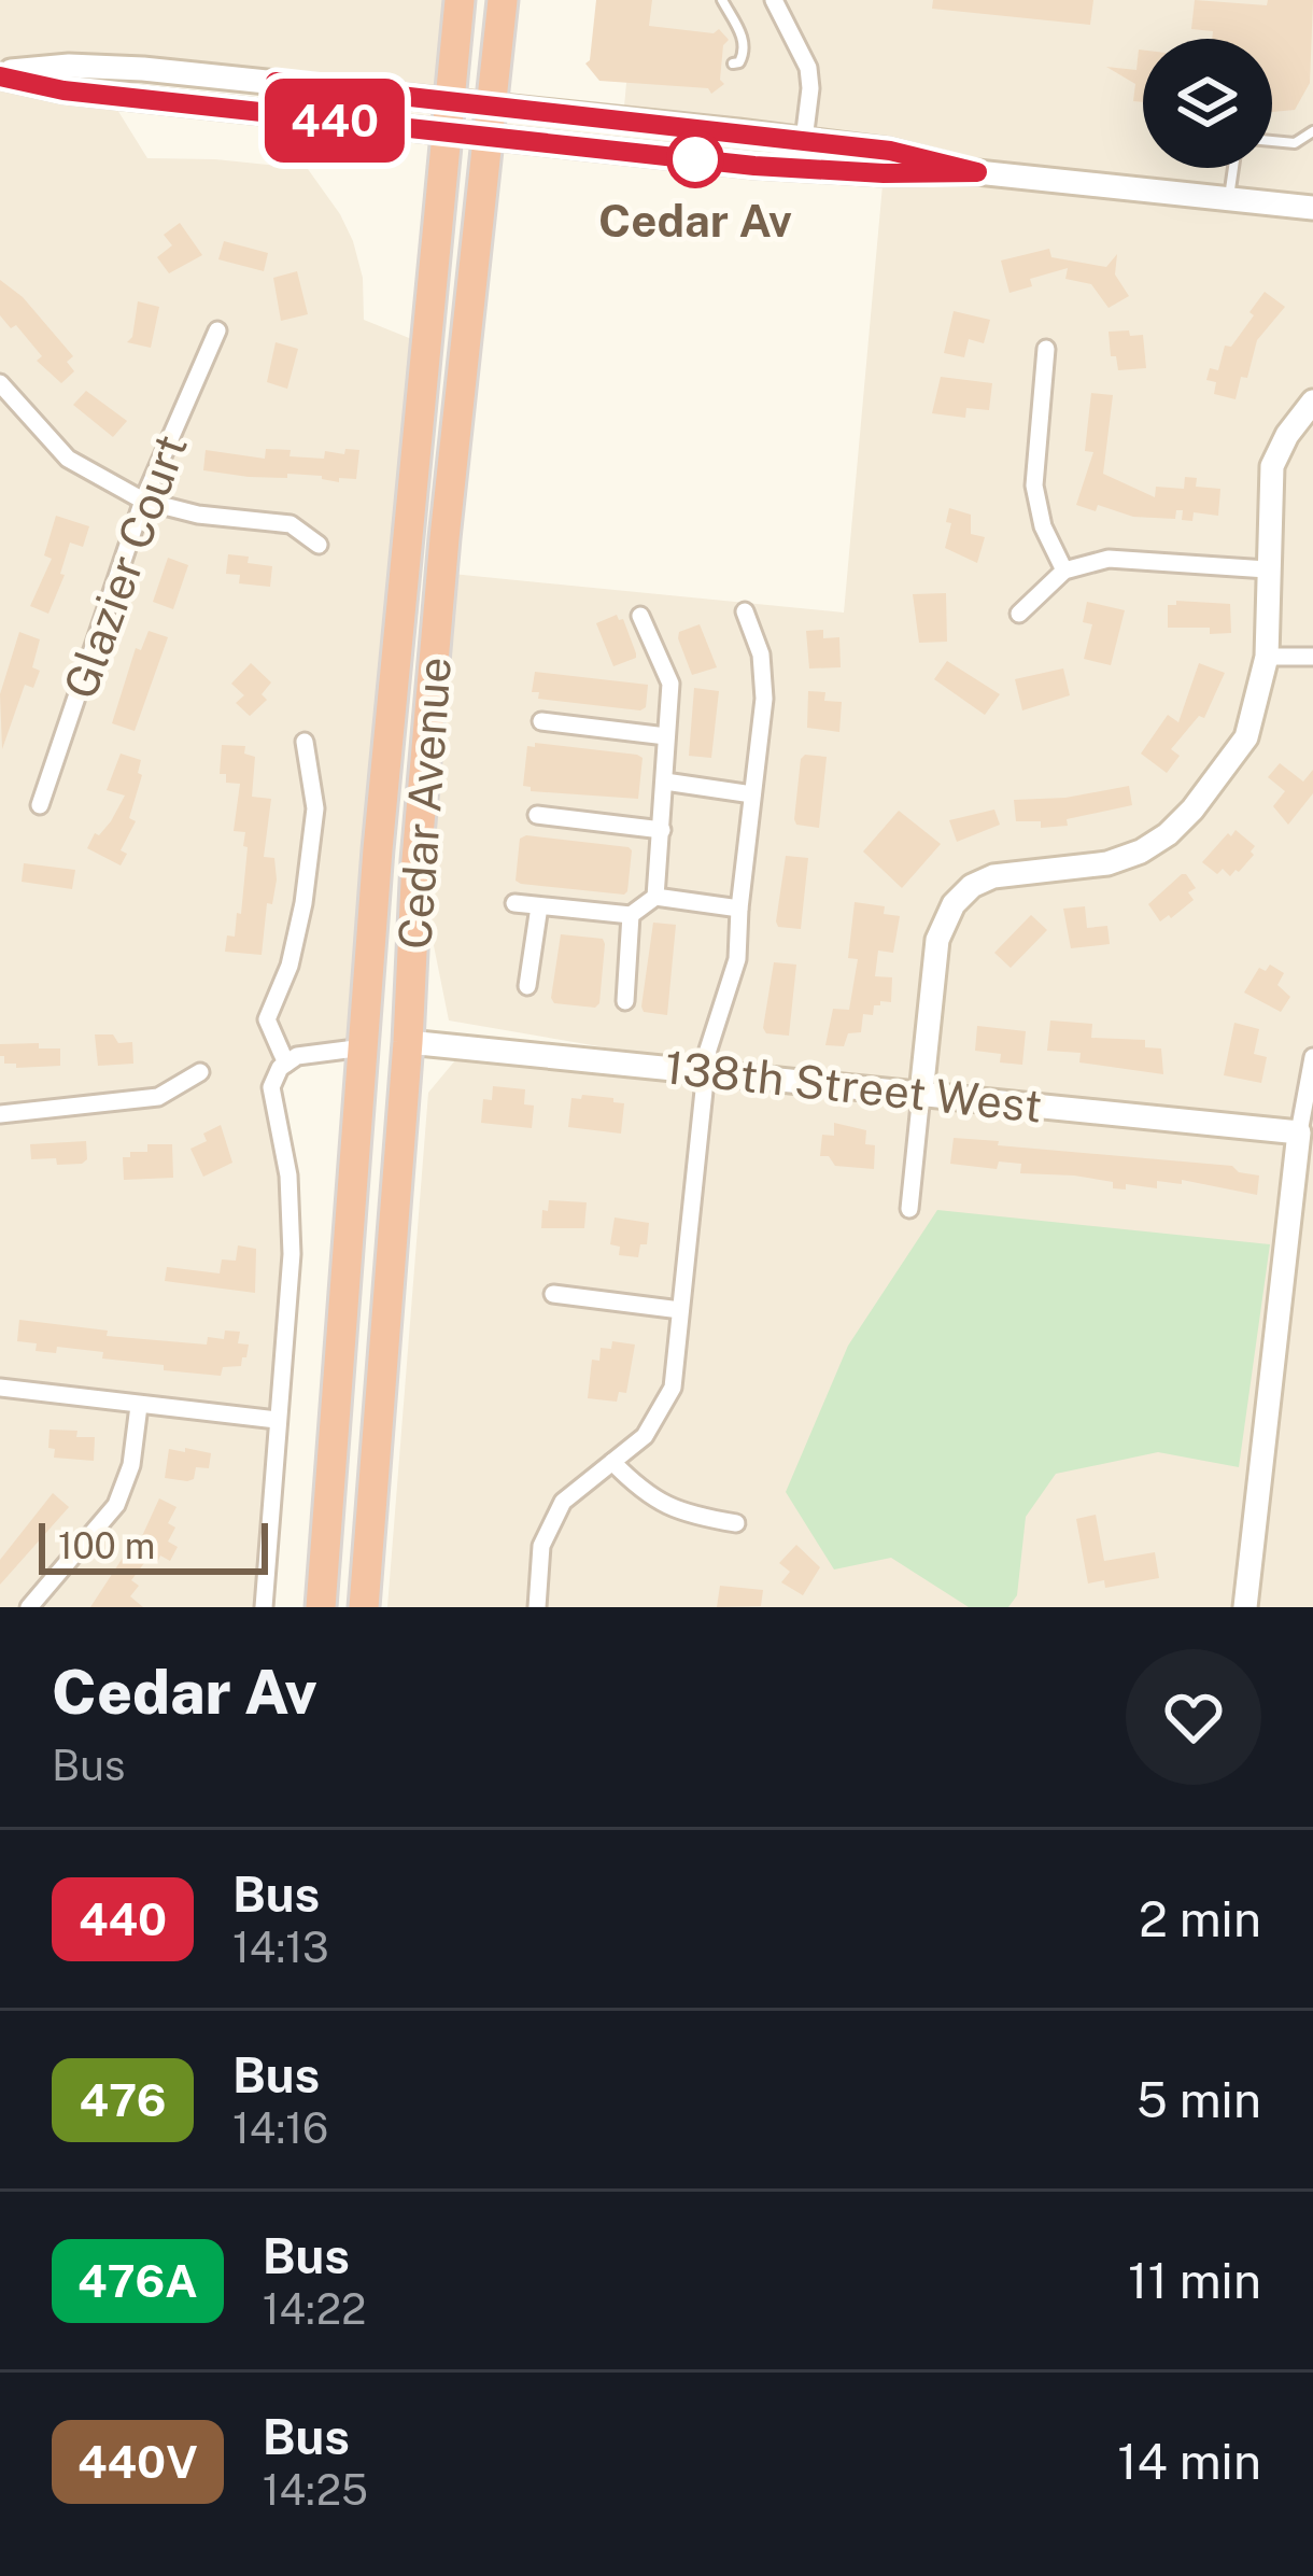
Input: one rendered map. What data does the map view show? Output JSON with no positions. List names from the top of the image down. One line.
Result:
{"streets":{"highway":["Cedar Avenue"],"street":["Glazier Court","138th Street West"]},"crossings":[["Cedar Avenue","138th Street West"]],"places":["Cedar Av"],"lines":["bus line 440"],"scale_bar":"100 m","page":{"on_map":"440","scale":"100 m","heading":["Cedar Av","Bus"],"list":[{"mark":"440","name":"Bus","note":"14:13","value":"2 min"},{"mark":"476","name":"Bus","note":"14:16","value":"5 min"},{"mark":"476A","name":"Bus","note":"14:22","value":"11 min"},{"mark":"440V","name":"Bus","note":"14:25","value":"14 min"}]}}
